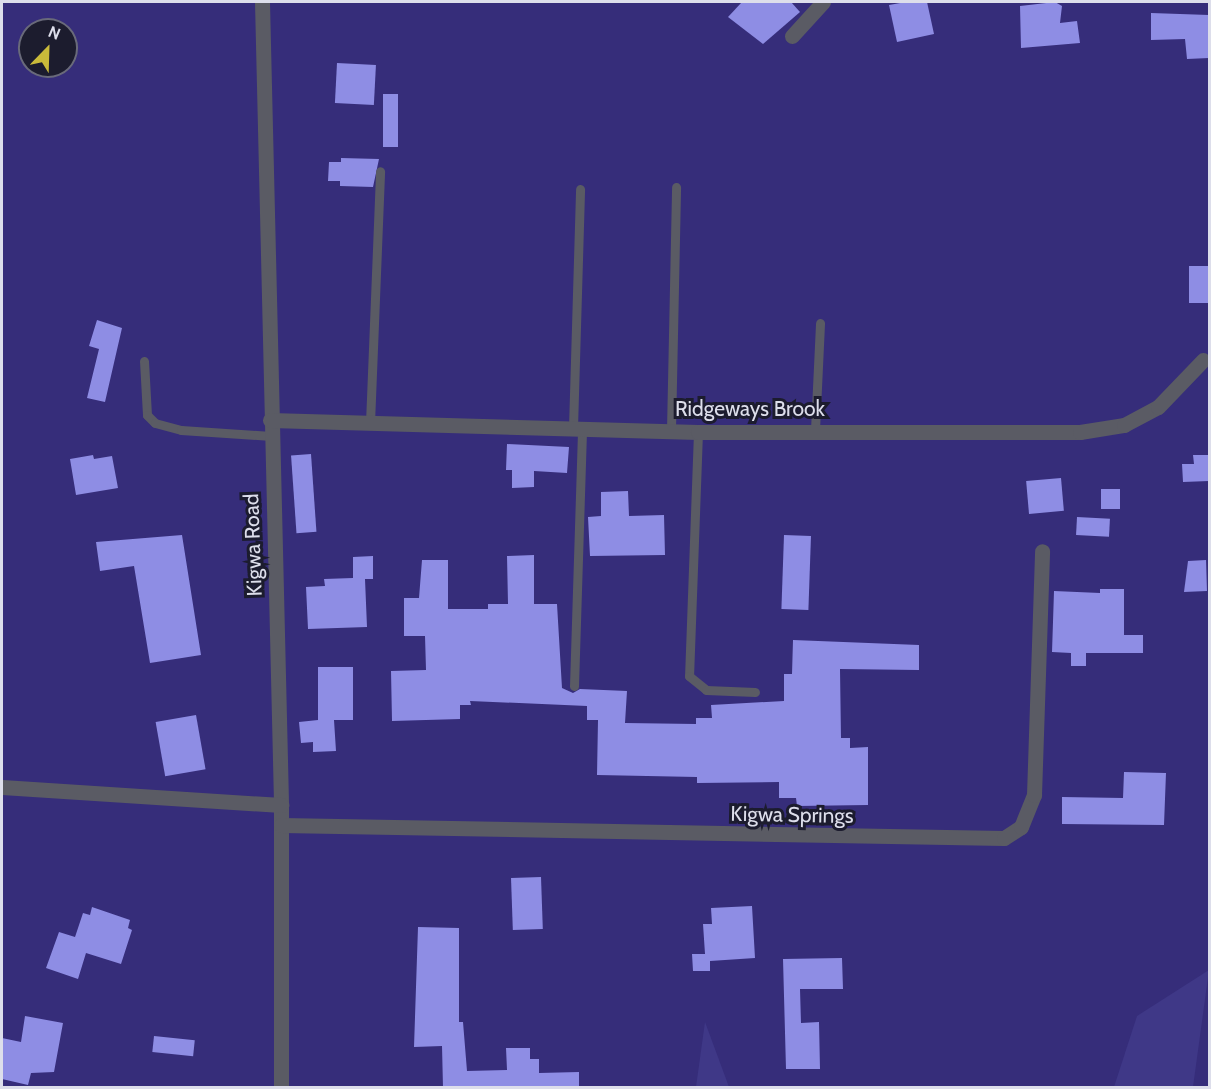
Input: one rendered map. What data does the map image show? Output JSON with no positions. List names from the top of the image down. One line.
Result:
{"streets":{"street":["Ridgeways Brook","Kigwa Road","Kigwa Springs"]},"crossings":[["Ridgeways Brook","Kigwa Road"],["Kigwa Road","Kigwa Springs"]],"north":"top right"}
